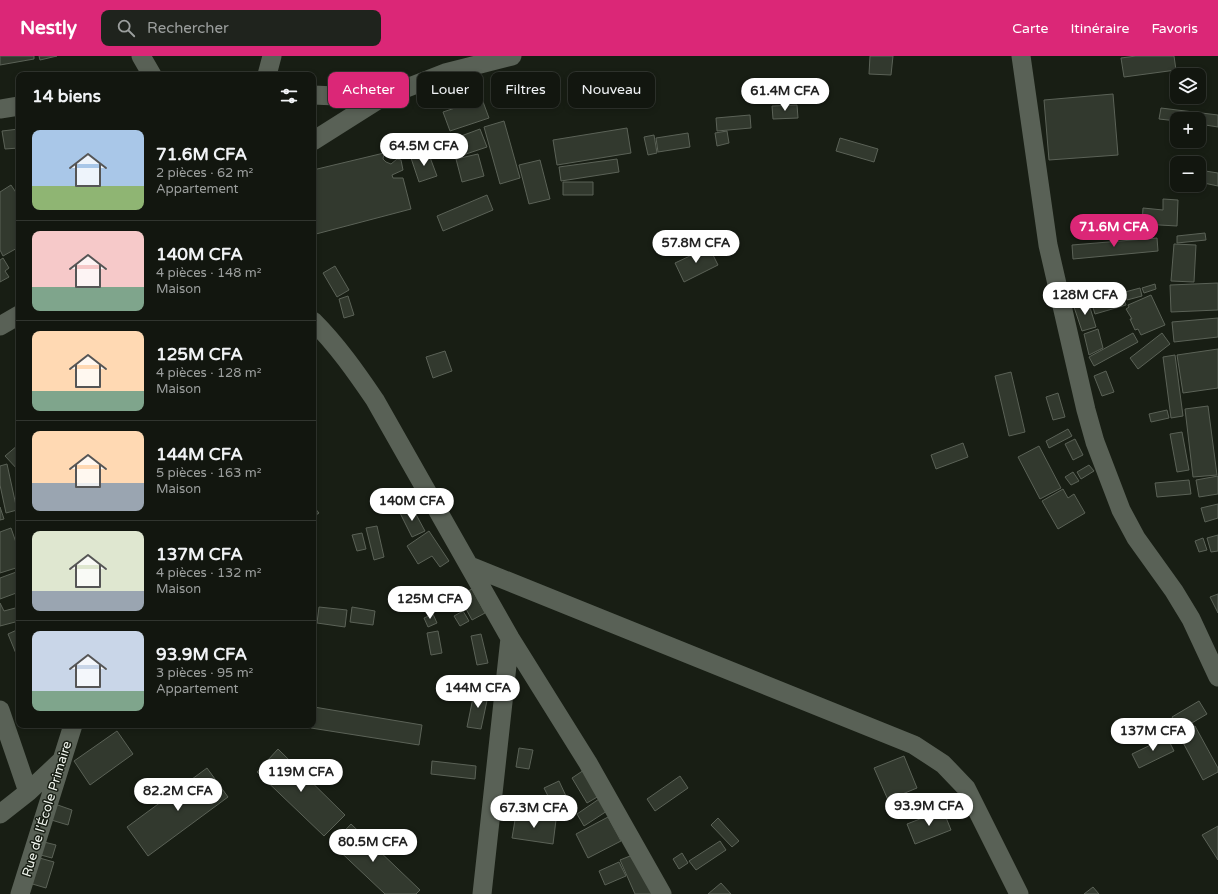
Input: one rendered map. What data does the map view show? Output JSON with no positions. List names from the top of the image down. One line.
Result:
{"streets":{"street":["Rue de l'École Primaire"]},"page":{"header":"Nestly","search":"Rechercher","nav":["Carte","Itinéraire","Favoris"],"map_buttons":["+","−"],"chip":["Acheter","Louer","Filtres","Nouveau"],"heading":"14 biens","price":["61.4M CFA","64.5M CFA","71.6M CFA","57.8M CFA","128M CFA","140M CFA","125M CFA","144M CFA","137M CFA","119M CFA","82.2M CFA","93.9M CFA","67.3M CFA","80.5M CFA"],"list":[{"name":"71.6M CFA","note":"2 pièces · 62 m² · Appartement"},{"name":"140M CFA","note":"4 pièces · 148 m² · Maison"},{"name":"125M CFA","note":"4 pièces · 128 m² · Maison"},{"name":"144M CFA","note":"5 pièces · 163 m² · Maison"},{"name":"137M CFA","note":"4 pièces · 132 m² · Maison"},{"name":"93.9M CFA","note":"3 pièces · 95 m² · Appartement"}]}}
